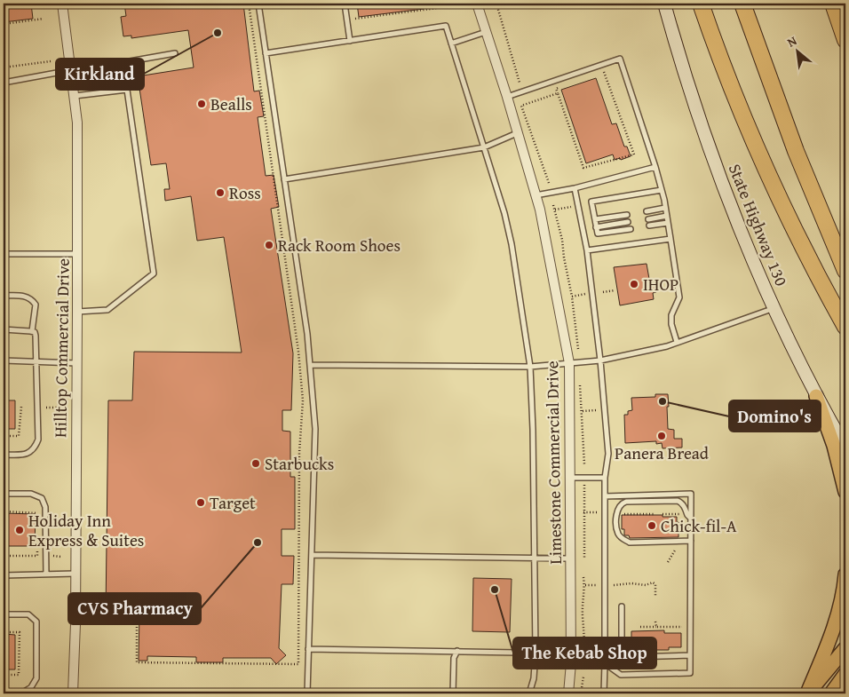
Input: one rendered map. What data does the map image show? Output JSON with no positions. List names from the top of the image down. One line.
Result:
{"streets":{"main road":["State Highway 130"],"street":["Hilltop Commercial Drive","Limestone Commercial Drive"]},"places":["Kirkland","Bealls","Ross","Rack Room Shoes","IHOP","Domino's","Panera Bread","Starbucks","Target","Chick-fil-A","Holiday Inn Express & Suites","CVS Pharmacy","The Kebab Shop"],"north":"top left"}
